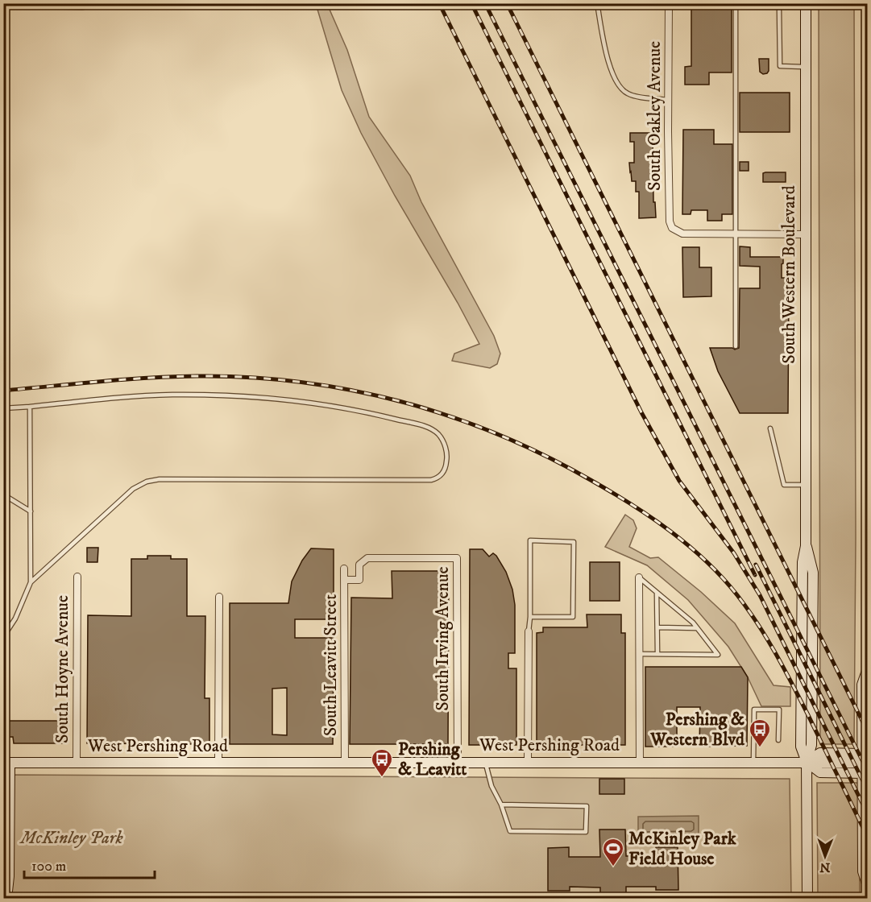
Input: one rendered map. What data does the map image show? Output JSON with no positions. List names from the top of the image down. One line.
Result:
{"streets":{"main road":["South Western Boulevard","West Pershing Road"],"street":["South Oakley Avenue","South Irving Avenue","South Leavitt Street","South Hoyne Avenue"]},"crossings":[["South Western Boulevard","West Pershing Road"],["South Irving Avenue","South Leavitt Street"],["South Irving Avenue","West Pershing Road"],["South Leavitt Street","West Pershing Road"],["South Hoyne Avenue","West Pershing Road"]],"parks":["McKinley Park"],"places":{"bus stop":["Pershing & Western Blvd","Pershing & Leavitt"],"sports":["McKinley Park Field House"]},"scale_bar":"100 m","north":"bottom"}
